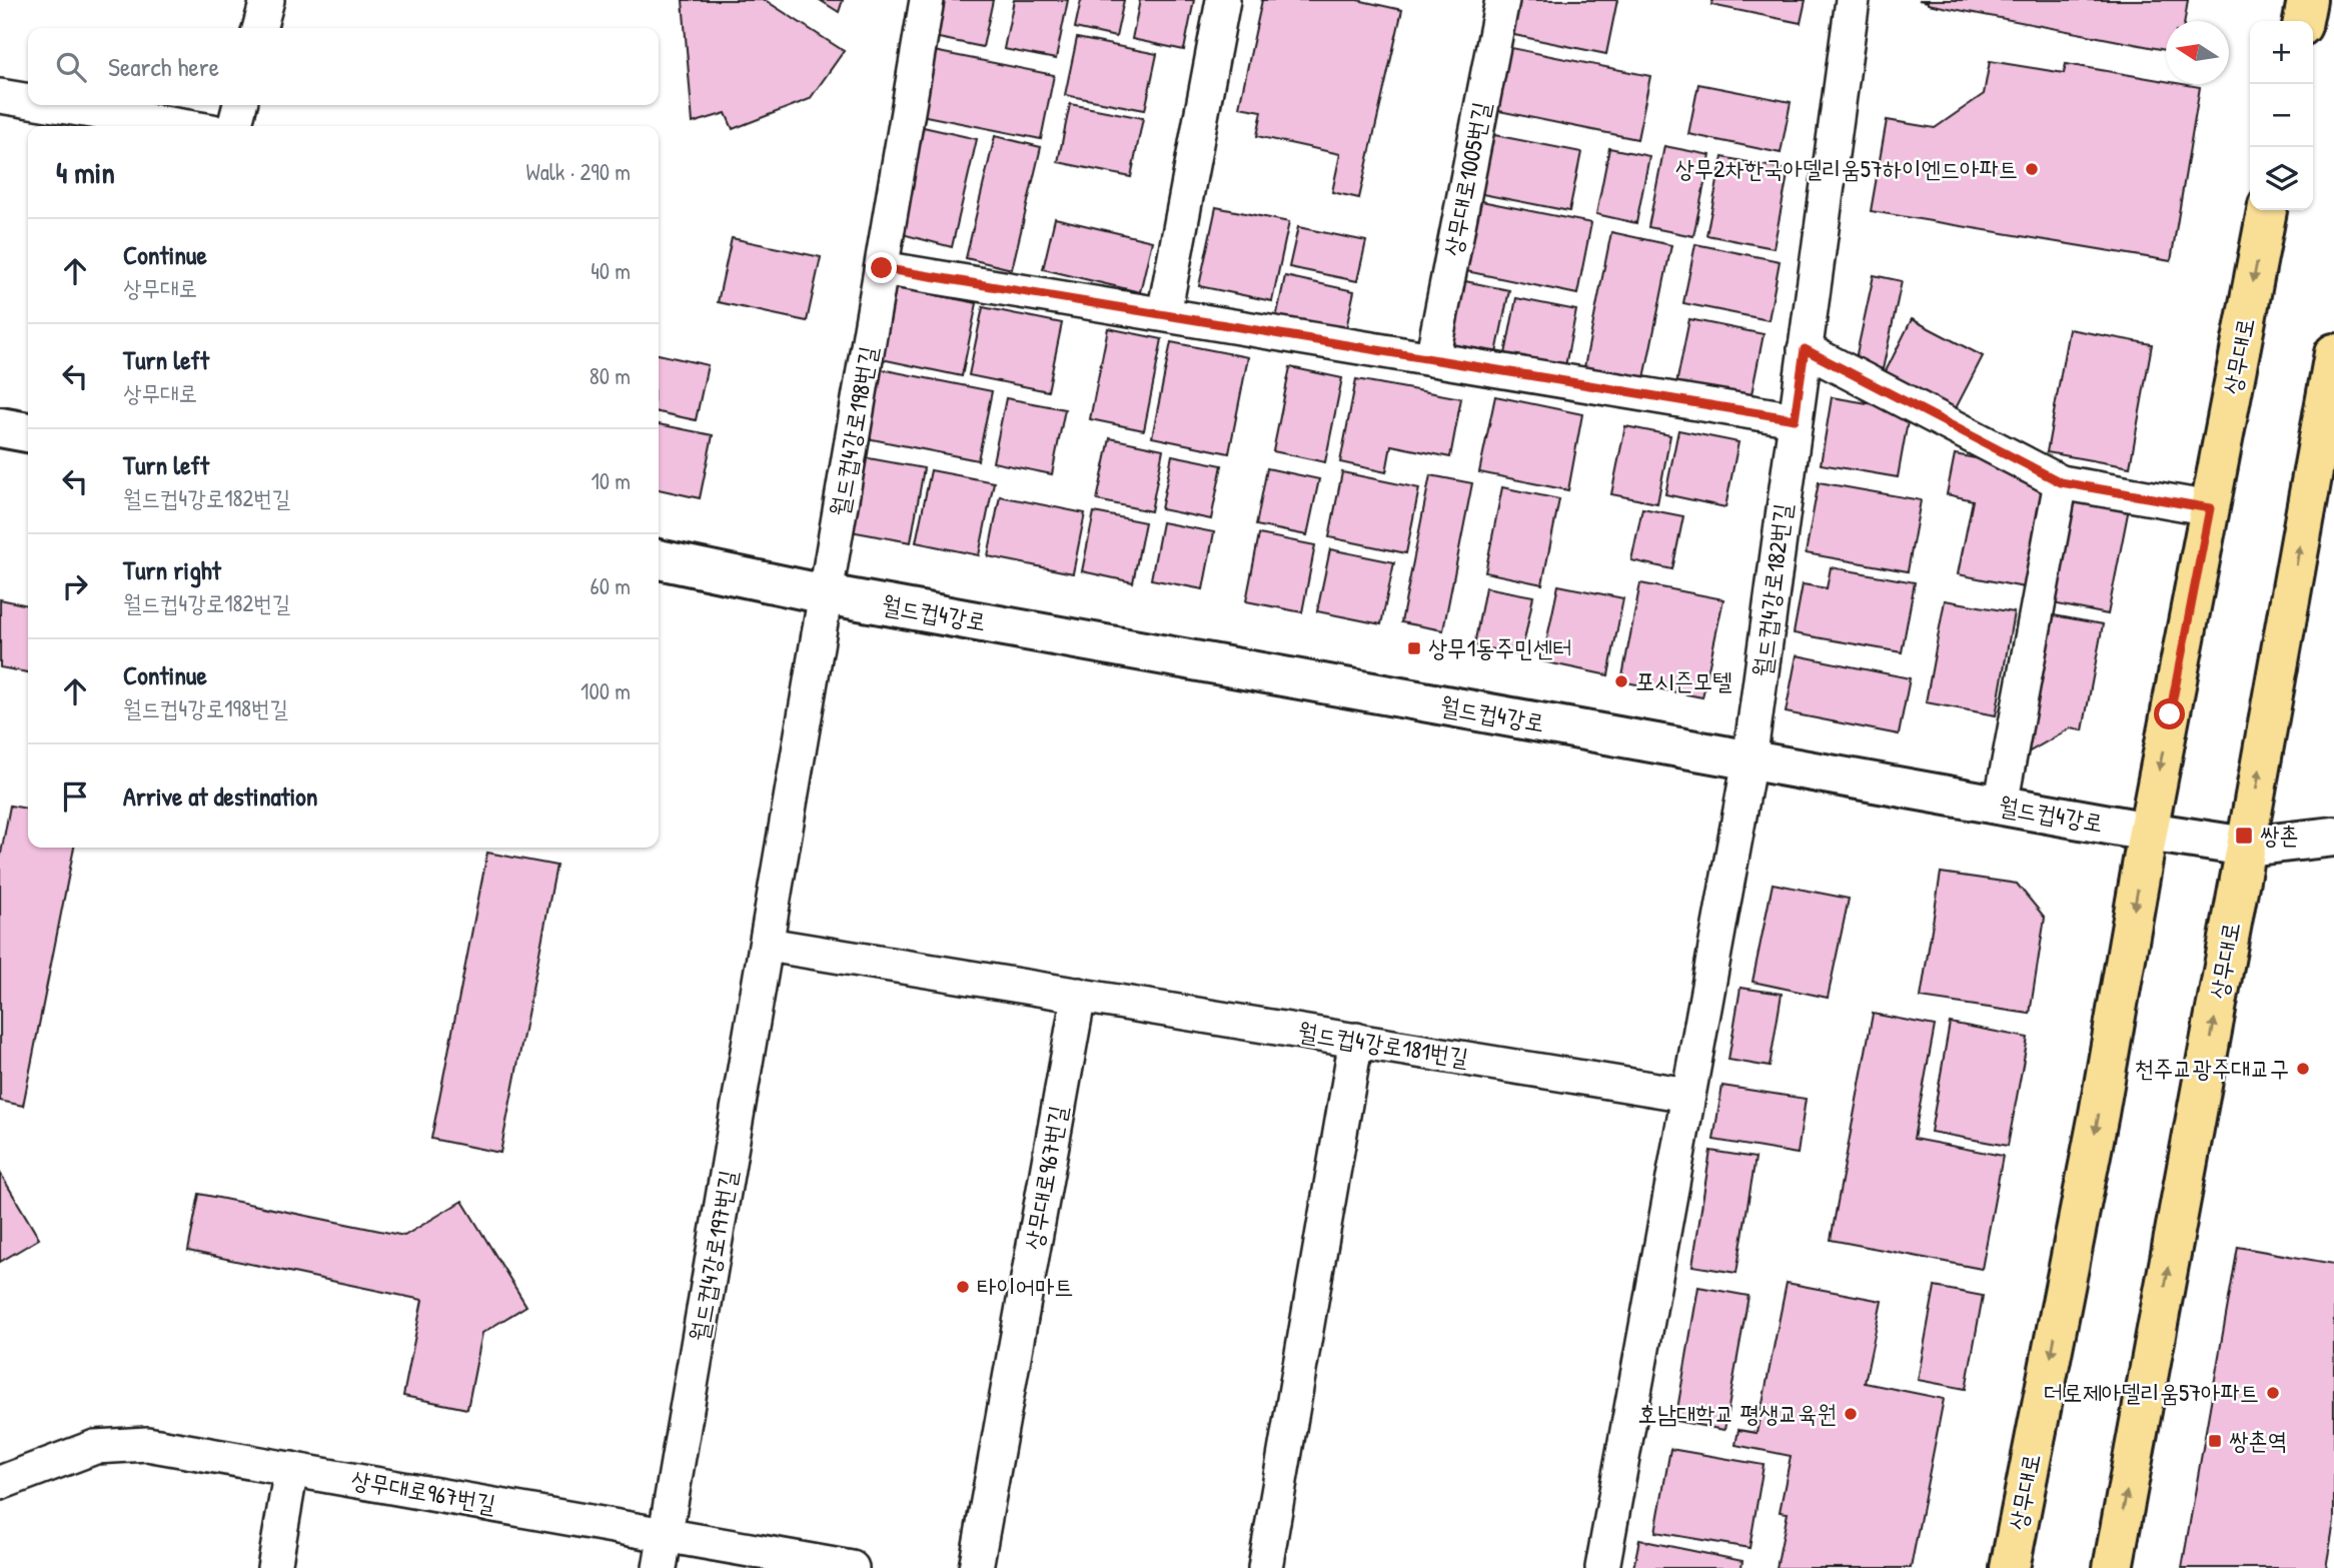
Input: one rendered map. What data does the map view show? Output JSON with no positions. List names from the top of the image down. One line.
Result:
{"streets":{"main road":["상무대로"],"street":["상무대로1005번길","월드컵4강로198번길","월드컵4강로182번길","월드컵4강로","월드컵4강로181번길","상무대로967번길","월드컵4강로197번길"]},"crossings":[["상무대로","월드컵4강로"],["월드컵4강로198번길","월드컵4강로"],["월드컵4강로198번길","월드컵4강로197번길"],["월드컵4강로182번길","월드컵4강로"],["월드컵4강로","월드컵4강로197번길"],["월드컵4강로181번길","상무대로967번길"],["상무대로967번길","월드컵4강로197번길"]],"places":{"other":["상무2차한국아델리움57하이엔드아파트","포시즌모텔","천주교광주대교구","타이어마트","더로제아델리움57아파트","호남대학교 평생교육원"],"transit":["상무1동주민센터","쌍촌","쌍촌역"]},"north":"left","page":{"map_buttons":["+","−"],"search":"Search here","heading":["4 min","Walk · 290 m"],"list":[["Continue","상무대로","40 m"],["Turn left","상무대로","80 m"],["Turn left","월드컵4강로182번길","10 m"],["Turn right","월드컵4강로182번길","60 m"],["Continue","월드컵4강로198번길","100 m"],"Arrive at destination"]}}
